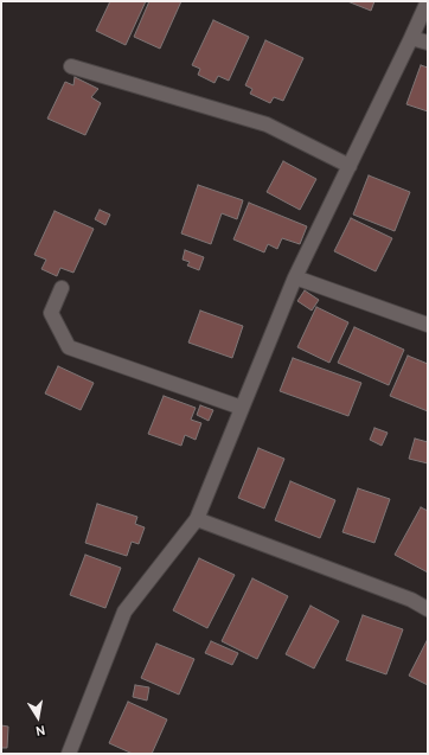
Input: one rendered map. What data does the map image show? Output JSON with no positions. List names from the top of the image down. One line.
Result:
{"north":"bottom"}
